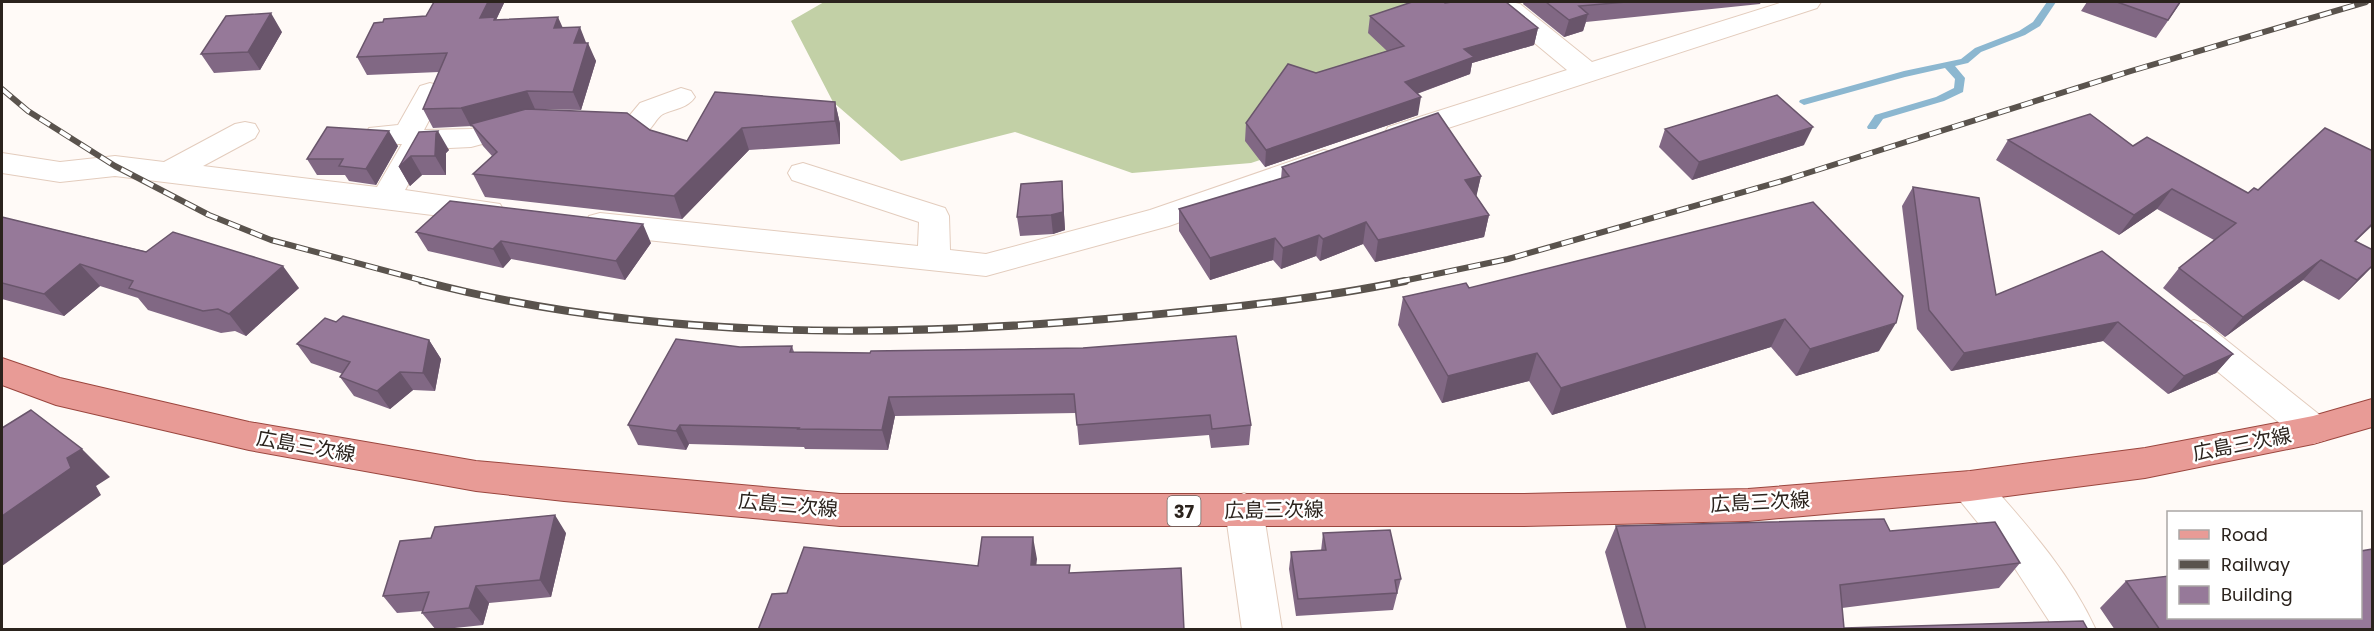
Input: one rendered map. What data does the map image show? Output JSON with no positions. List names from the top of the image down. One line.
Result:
{"streets":{"main road":["広島三次線","37"]},"legend":["Road","Railway","Building"]}
